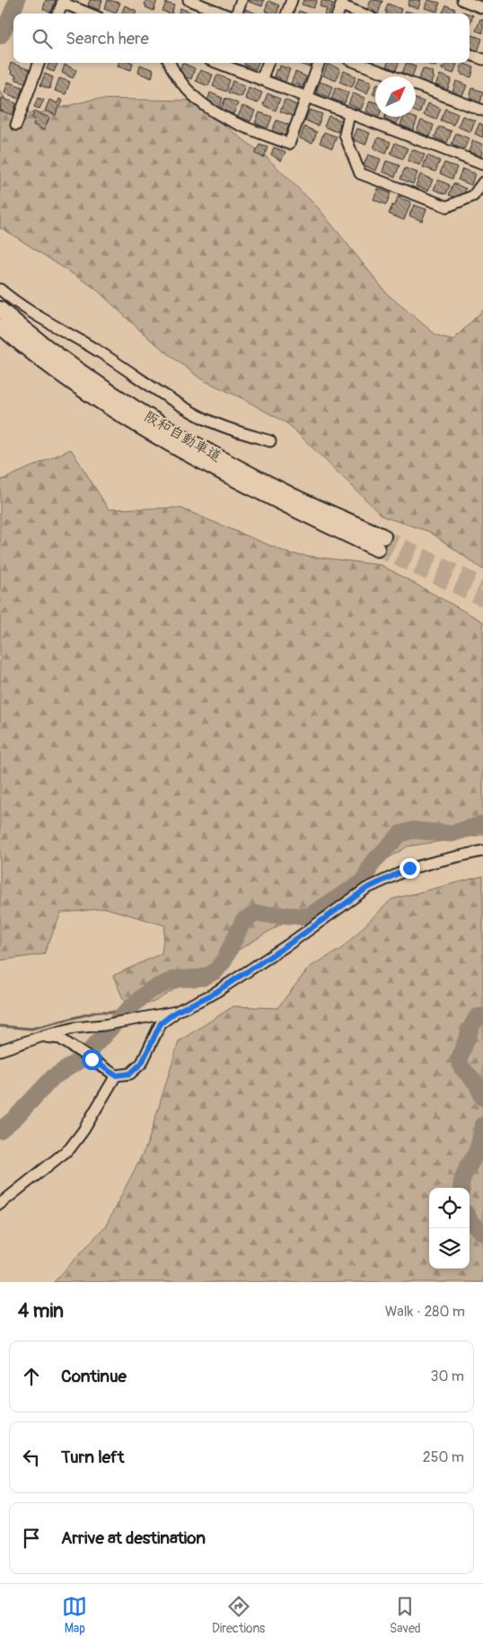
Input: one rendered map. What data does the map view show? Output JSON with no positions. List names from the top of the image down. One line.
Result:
{"streets":{"highway":["阪和自動車道"]},"north":"top right","page":{"search":"Search here","heading":["4 min","Walk · 280 m"],"list":[["Continue","30 m"],["Turn left","250 m"],"Arrive at destination"],"nav":["Map","Directions","Saved"]}}
